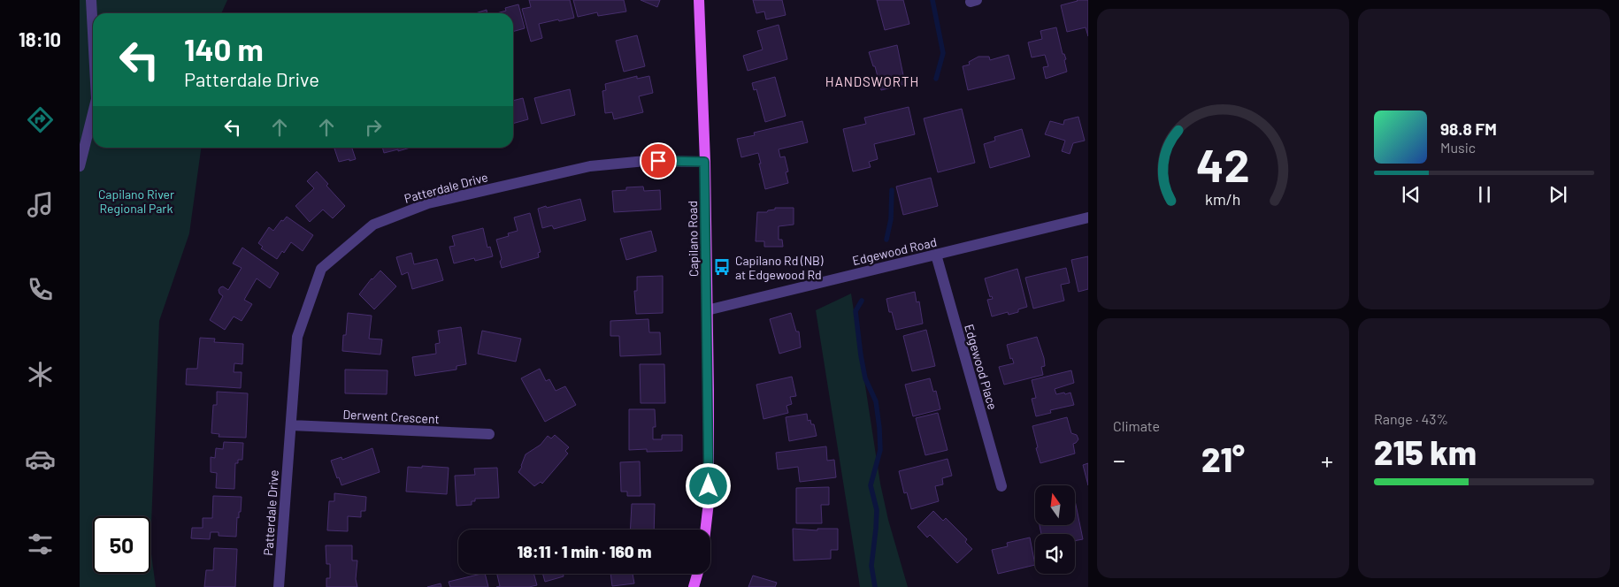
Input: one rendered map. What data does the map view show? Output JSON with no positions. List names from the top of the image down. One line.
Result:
{"streets":{"main road":["Capilano Road"],"street":["Patterdale Drive","Edgewood Road","Edgewood Place","Derwent Crescent"]},"crossings":[["Patterdale Drive","Capilano Road"],["Patterdale Drive","Derwent Crescent"],["Capilano Road","Edgewood Road"],["Edgewood Road","Edgewood Place"]],"districts":["HANDSWORTH"],"parks":["Capilano River Regional Park"],"places":{"bus stop":["Capilano Rd (NB) at Edgewood Rd"]},"north":"top","page":{"tabs":"18:10","turn":["140 m","Patterdale Drive"],"song":["98.8 FM","Music"],"tile":["Climate",["Range · 43%","215 km"]],"heat":["−","21°","+"],"limit":"50","trip":"18:11 · 1 min · 160 m","gauge":["42","km/h"]}}
